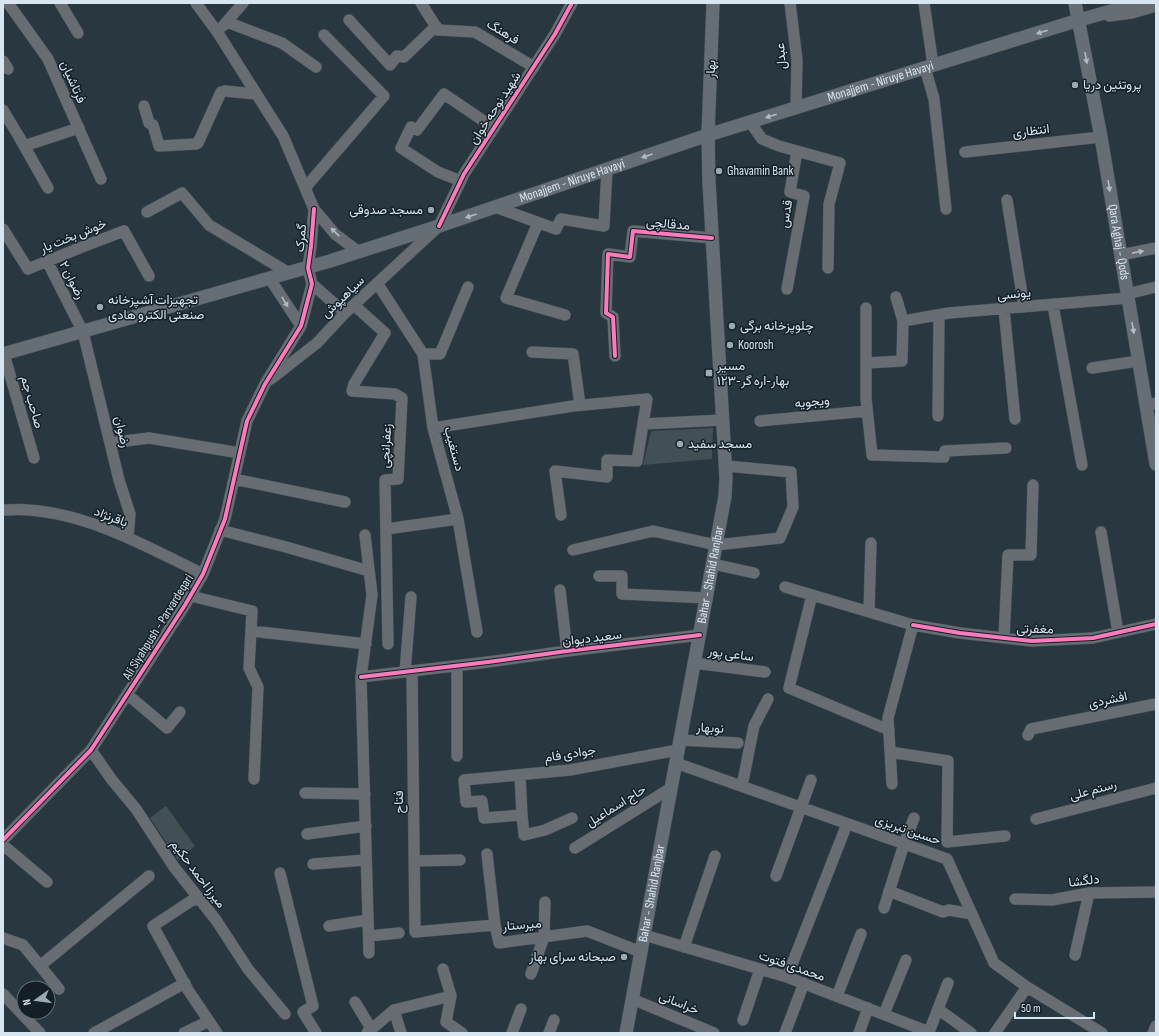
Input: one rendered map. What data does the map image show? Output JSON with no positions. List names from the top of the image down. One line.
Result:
{"streets":{"main road":["بهار","Monajjem - Niruye Havayi","Qara Aghaj - Qods","Bahar - Shahid Ranjbar"],"street":["فرهنگ","عبدل","فرتاشیان","شهید نوحه خوان","انتظاری","قدس","مدقالچی","خوش بخت یار","گمرک","رضوان ۲","یونسی","سیاهپوش","صاحب جم","ویجویه","رضوان","زعفرانچی","دستغیب","باقرنژاد","Ali Siyahpush - Parvardeqari","مغفرتی","سعید دیوان","ساعی پور","افشردی","نوبهار","جوادی فام","رستم علی","فتاح","حاج اسماعیل","حسین تبریزی","میرزا احمد حکیم","دلگشا","میرستار","محمدی فتوت","خراسانی"]},"crossings":[["فرهنگ","شهید نوحه خوان"],["عبدل","Monajjem - Niruye Havayi"],["بهار","Monajjem - Niruye Havayi"],["بهار","Bahar - Shahid Ranjbar"],["Monajjem - Niruye Havayi","شهید نوحه خوان"],["Monajjem - Niruye Havayi","گمرک"],["Monajjem - Niruye Havayi","Qara Aghaj - Qods"],["Monajjem - Niruye Havayi","رضوان ۲"],["Monajjem - Niruye Havayi","سیاهپوش"],["Monajjem - Niruye Havayi","صاحب جم"],["Monajjem - Niruye Havayi","رضوان"],["Monajjem - Niruye Havayi","Bahar - Shahid Ranjbar"],["شهید نوحه خوان","سیاهپوش"],["انتظاری","Qara Aghaj - Qods"],["مدقالچی","Bahar - Shahid Ranjbar"],["خوش بخت یار","رضوان ۲"],["Qara Aghaj - Qods","یونسی"],["رضوان ۲","رضوان"],["سیاهپوش","زعفرانچی"],["سیاهپوش","دستغیب"],["سیاهپوش","Ali Siyahpush - Parvardeqari"],["رضوان","باقرنژاد"],["باقرنژاد","Ali Siyahpush - Parvardeqari"],["Bahar - Shahid Ranjbar","سعید دیوان"],["Bahar - Shahid Ranjbar","ساعی پور"],["Bahar - Shahid Ranjbar","نوبهار"],["Bahar - Shahid Ranjbar","جوادی فام"],["Bahar - Shahid Ranjbar","حاج اسماعیل"],["Bahar - Shahid Ranjbar","حسین تبریزی"],["Bahar - Shahid Ranjbar","میرستار"],["Bahar - Shahid Ranjbar","محمدی فتوت"],["Bahar - Shahid Ranjbar","خراسانی"],["Ali Siyahpush - Parvardeqari","میرزا احمد حکیم"],["سعید دیوان","فتاح"],["نوبهار","جوادی فام"],["فتاح","میرستار"]],"one_way":["Qara Aghaj - Qods"],"places":{"other":["پروتئین دریا","Ghavamin Bank","مسجد صدوقی","تجهیزات آشپزخانه صنعتی الکترو هادی","چلوپزخانه برگی","Koorosh","مسجد سفید","صبحانه سرای بهار"],"transit":["مسیر ۱۲۳-بهار-اره گر"]},"scale_bar":"50 m","north":"left"}
